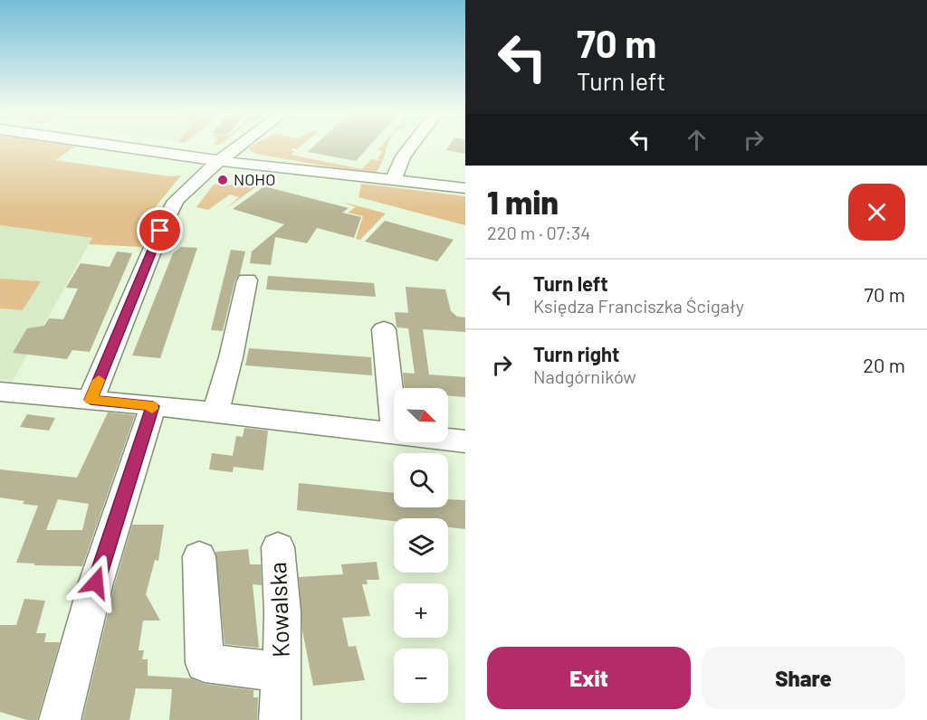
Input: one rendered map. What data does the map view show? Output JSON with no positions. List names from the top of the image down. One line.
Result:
{"streets":{"street":["Kowalska"]},"places":["NOHO"],"north":"bottom right","page":{"turn":["70 m","Turn left"],"heading":["1 min","220 m · 07:34"],"list":[{"name":"Turn left","note":"Księdza Franciszka Ścigały","value":"70 m"},{"name":"Turn right","note":"Nadgórników","value":"20 m"}],"map_buttons":["+","−"],"buttons":["Exit","Share"]}}
